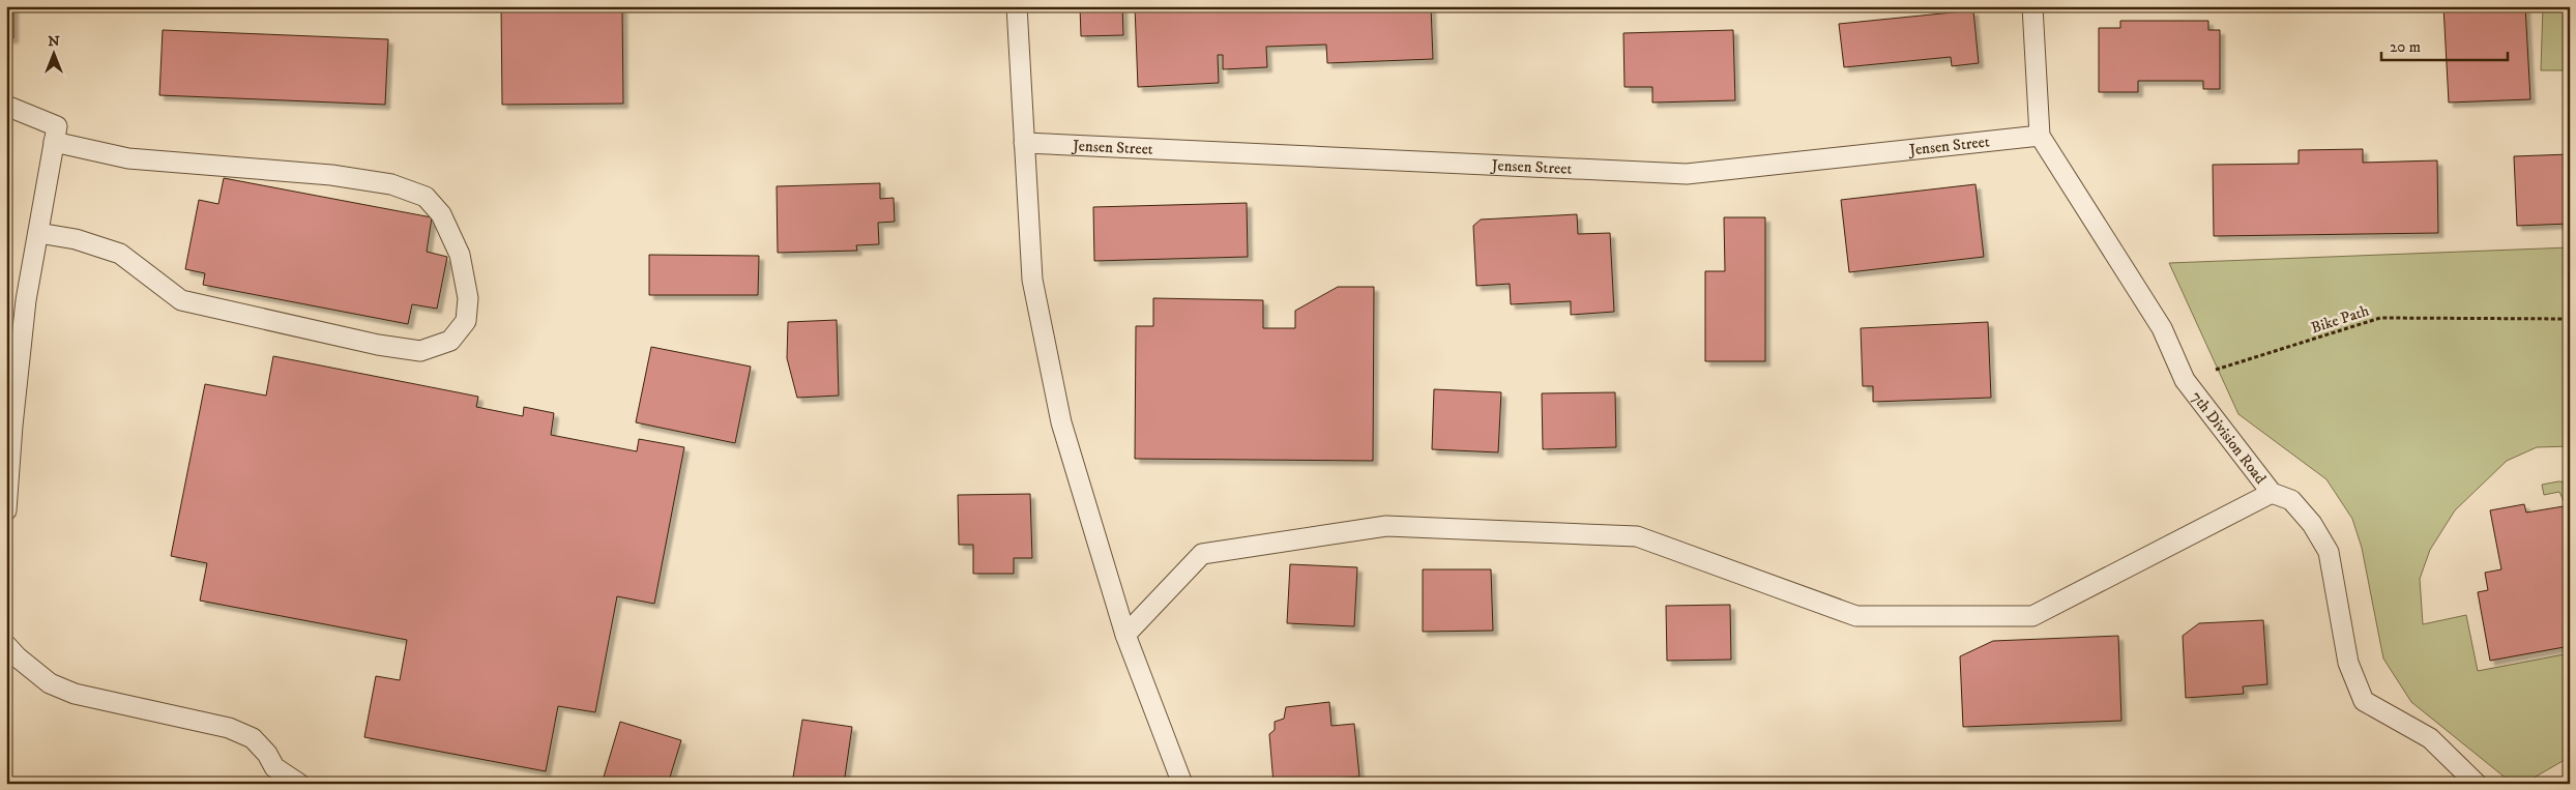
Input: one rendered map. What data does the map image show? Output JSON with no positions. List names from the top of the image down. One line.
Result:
{"streets":{"lane":["Jensen Street","7th Division Road"],"path":["Bike Path"]},"crossings":[["Jensen Street","7th Division Road"],["Bike Path","7th Division Road"]],"scale_bar":"20 m","north":"top"}
